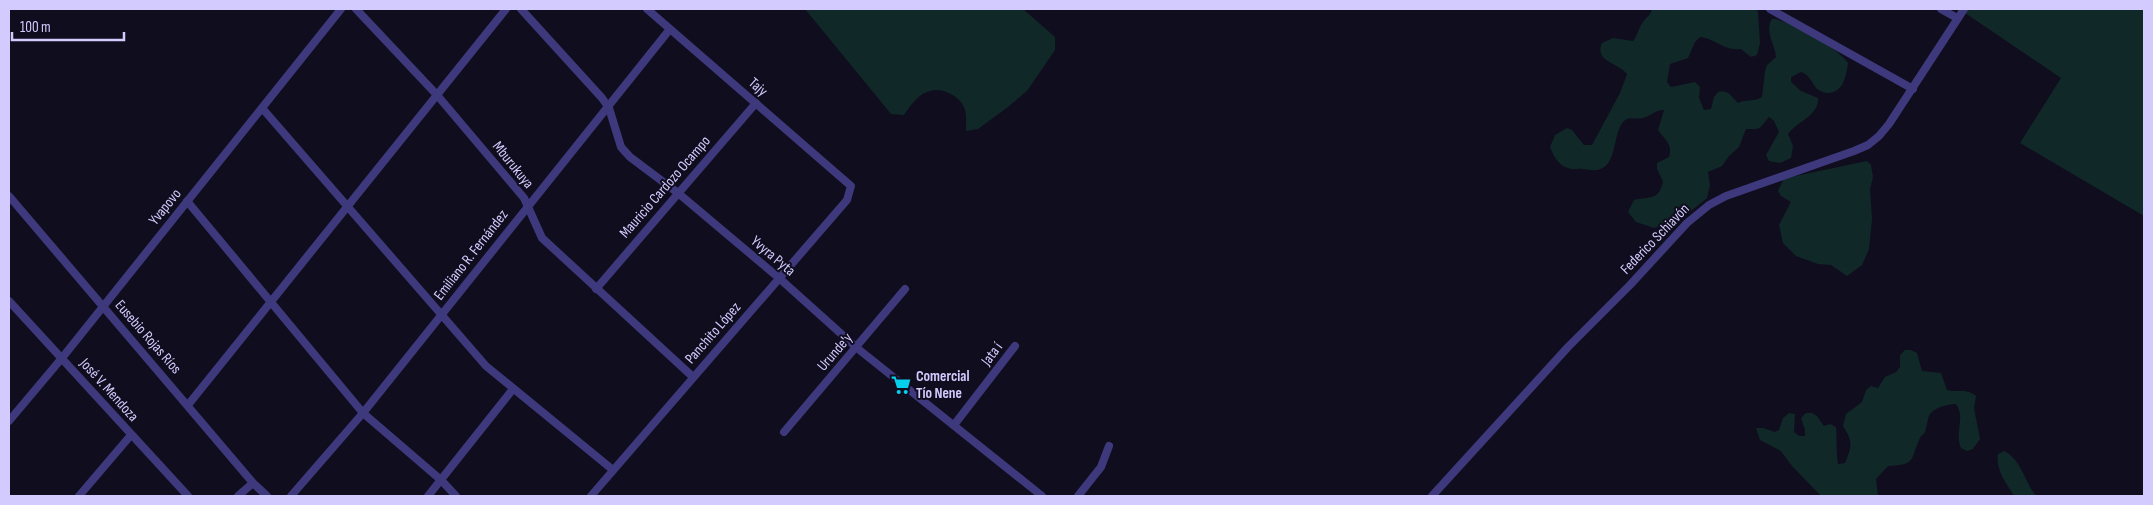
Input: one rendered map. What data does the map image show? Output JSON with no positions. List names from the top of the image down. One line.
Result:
{"streets":{"street":["Tajy","Mburukuya","Mauricio Cardozo Ocampo","Yvapovo","Federico Schiavón","Emiliano R. Fernández","Yvyra Pyta","Panchito López","Eusebio Rojas Ríos","Urunde'y","Jata í","José V. Mendoza"]},"crossings":[["Tajy","Mauricio Cardozo Ocampo"],["Tajy","Emiliano R. Fernández"],["Tajy","Panchito López"],["Mburukuya","Mauricio Cardozo Ocampo"],["Mburukuya","Emiliano R. Fernández"],["Mburukuya","Panchito López"],["Mauricio Cardozo Ocampo","Yvyra Pyta"],["Yvapovo","Eusebio Rojas Ríos"],["Yvapovo","José V. Mendoza"],["Emiliano R. Fernández","Yvyra Pyta"],["Yvyra Pyta","Panchito López"],["Yvyra Pyta","Urunde'y"],["Yvyra Pyta","Jata í"]],"places":{"supermarket":["Comercial Tío Nene"]},"scale_bar":"100 m"}
